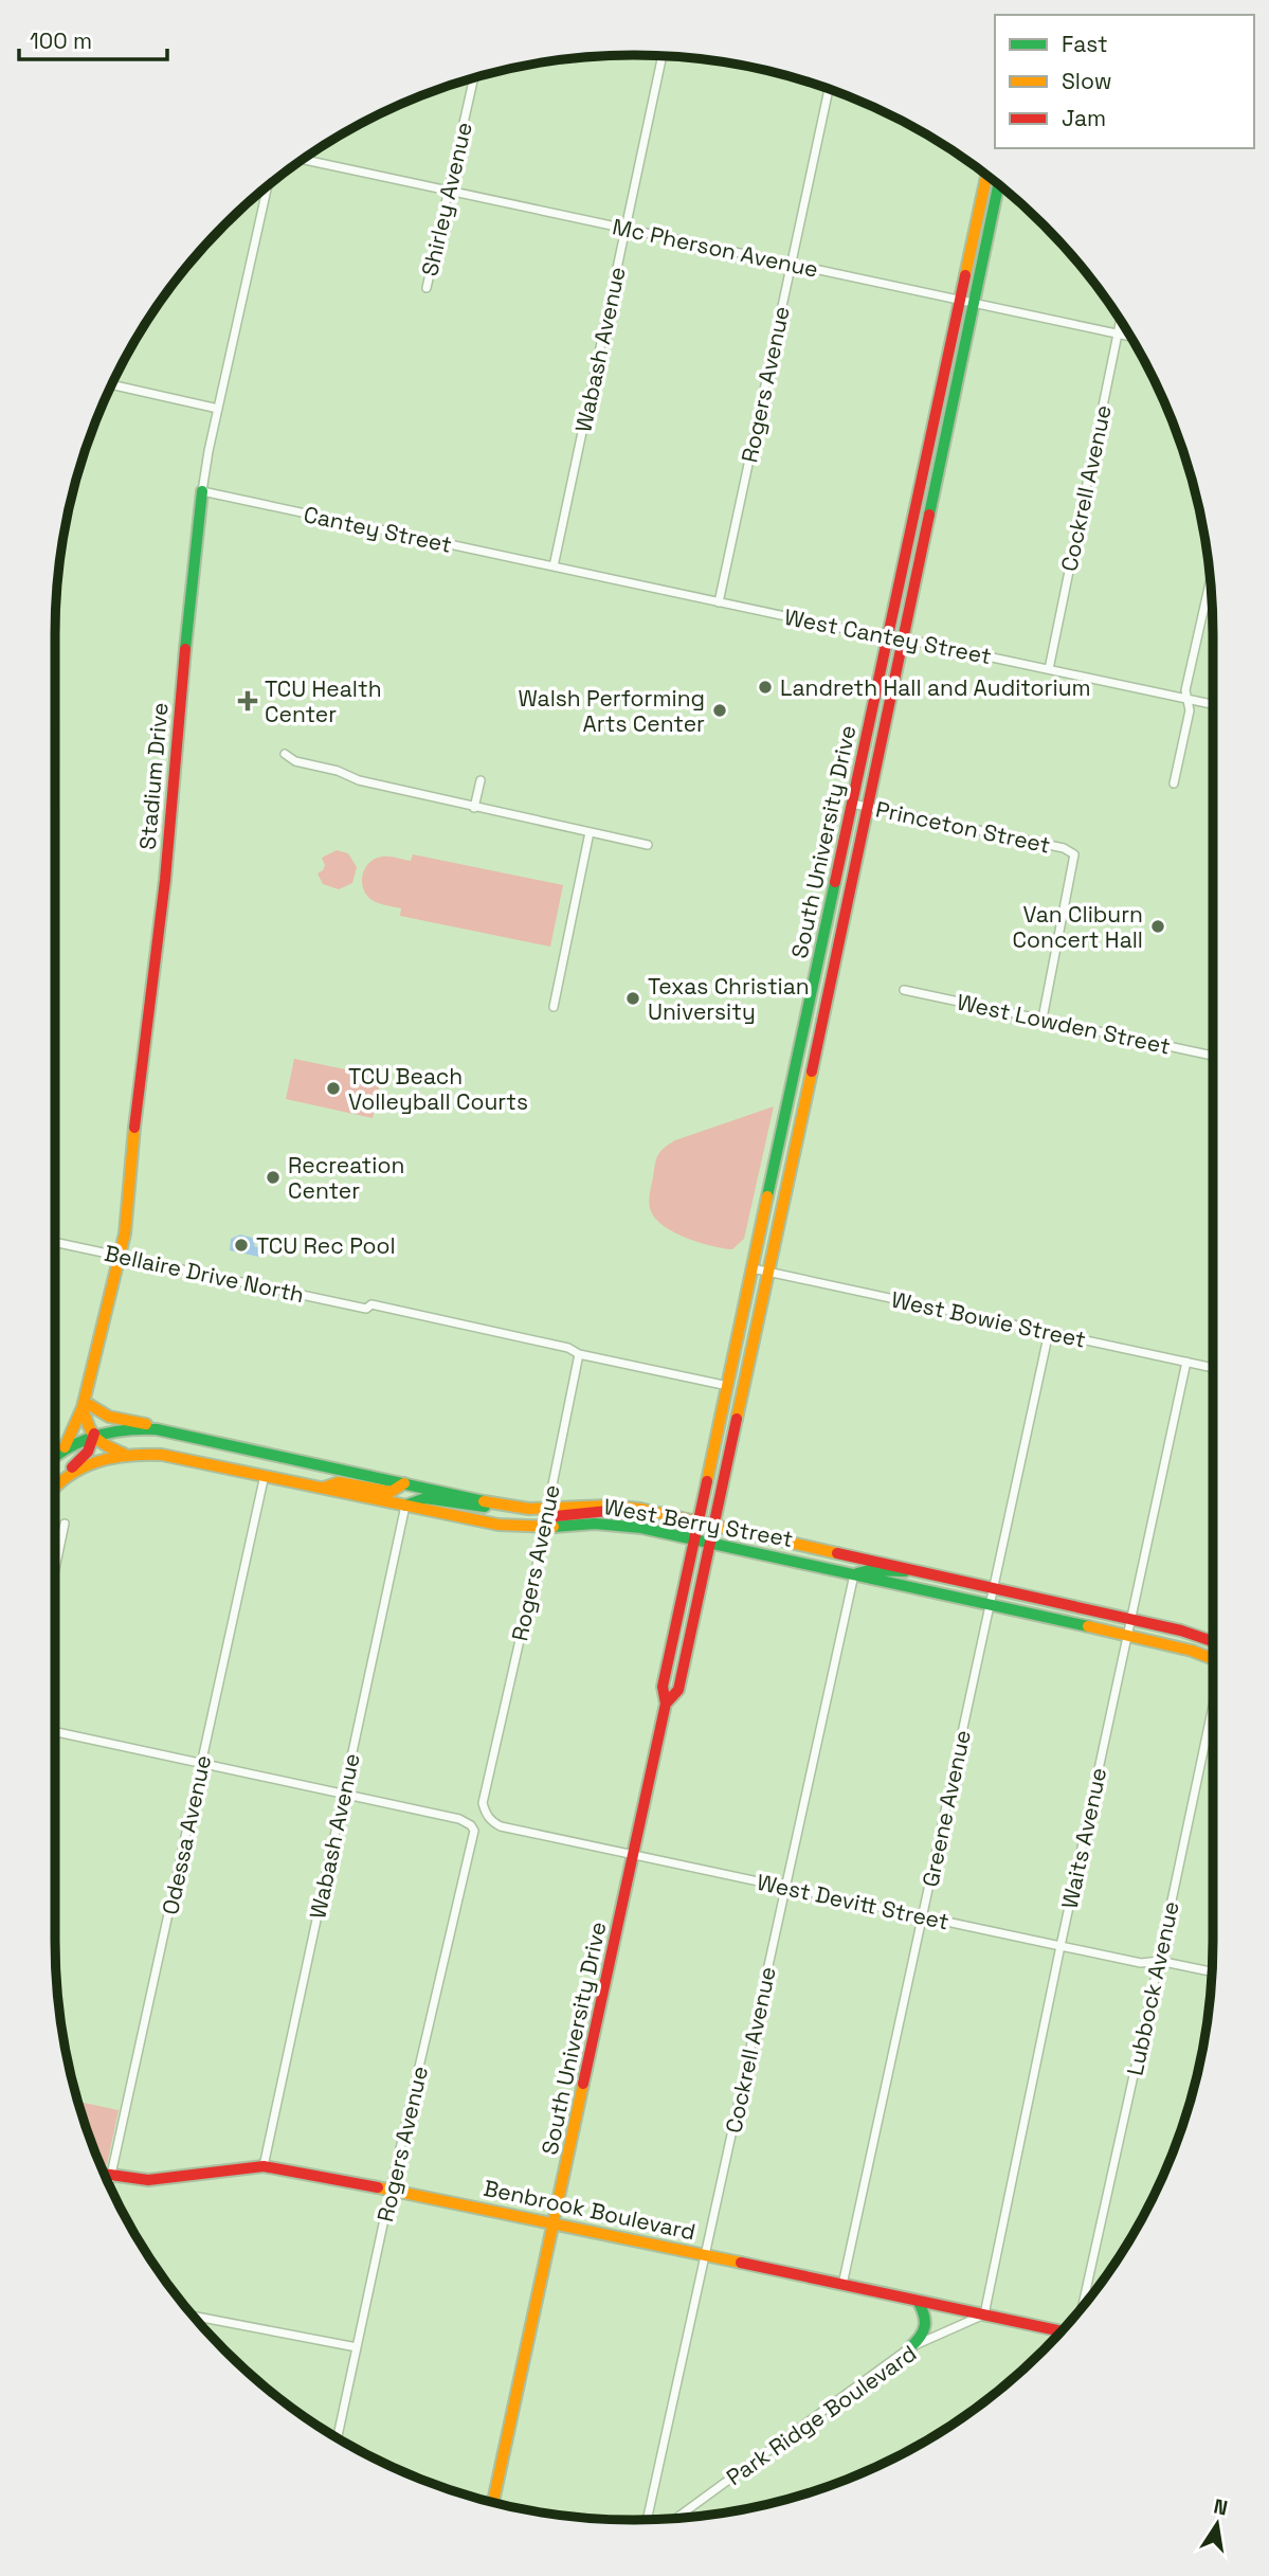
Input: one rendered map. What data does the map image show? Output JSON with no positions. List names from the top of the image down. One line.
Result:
{"streets":{"main road":["Stadium Drive","South University Drive","West Berry Street","Benbrook Boulevard"],"street":["Shirley Avenue","Mc Pherson Avenue","Wabash Avenue","Rogers Avenue","Cockrell Avenue","Cantey Street","West Cantey Street","Princeton Street","West Lowden Street","Bellaire Drive North","West Bowie Street","Greene Avenue","Odessa Avenue","Waits Avenue","West Devitt Street","Lubbock Avenue","Park Ridge Boulevard"]},"crossings":[["Shirley Avenue","Mc Pherson Avenue"],["Mc Pherson Avenue","Wabash Avenue"],["Mc Pherson Avenue","Rogers Avenue"],["Mc Pherson Avenue","Cockrell Avenue"],["Mc Pherson Avenue","South University Drive"],["Wabash Avenue","Rogers Avenue"],["Wabash Avenue","Cantey Street"],["Wabash Avenue","West Cantey Street"],["Wabash Avenue","West Berry Street"],["Wabash Avenue","Benbrook Boulevard"],["Rogers Avenue","West Cantey Street"],["Rogers Avenue","Bellaire Drive North"],["Rogers Avenue","West Berry Street"],["Rogers Avenue","West Devitt Street"],["Rogers Avenue","Benbrook Boulevard"],["Cockrell Avenue","West Cantey Street"],["Cockrell Avenue","West Berry Street"],["Cockrell Avenue","West Devitt Street"],["Cockrell Avenue","Benbrook Boulevard"],["Cantey Street","West Cantey Street"],["Cantey Street","Stadium Drive"],["West Cantey Street","South University Drive"],["Stadium Drive","Bellaire Drive North"],["Stadium Drive","West Berry Street"],["Princeton Street","South University Drive"],["Princeton Street","West Lowden Street"],["South University Drive","West Bowie Street"],["South University Drive","West Berry Street"],["South University Drive","West Devitt Street"],["South University Drive","Benbrook Boulevard"],["West Bowie Street","Greene Avenue"],["West Bowie Street","Waits Avenue"],["West Berry Street","Greene Avenue"],["West Berry Street","Odessa Avenue"],["West Berry Street","Waits Avenue"],["Greene Avenue","West Devitt Street"],["Greene Avenue","Benbrook Boulevard"],["Odessa Avenue","Benbrook Boulevard"],["Waits Avenue","West Devitt Street"],["Waits Avenue","Benbrook Boulevard"],["Waits Avenue","Park Ridge Boulevard"],["West Devitt Street","Lubbock Avenue"],["Benbrook Boulevard","Park Ridge Boulevard"]],"places":{"other":["Landreth Hall and Auditorium","Walsh Performing Arts Center","Van Cliburn Concert Hall","Texas Christian University","TCU Beach Volleyball Courts","Recreation Center","TCU Rec Pool"],"health":["TCU Health Center"]},"legend":["Fast","Slow","Jam"],"scale_bar":"100 m","north":"top"}
